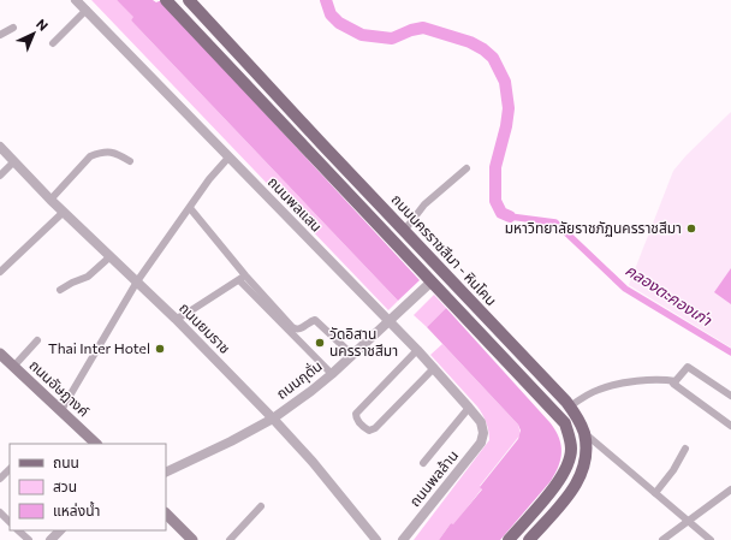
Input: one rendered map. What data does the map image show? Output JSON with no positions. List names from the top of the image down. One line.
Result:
{"streets":{"main road":["ถนนนครราชสีมา - หินโคน","ถนนอัษฎางค์"],"street":["ถนนพลแสน","ถนนยมราช","ถนนกุดั่น","ถนนพลล้าน"]},"crossings":[["ถนนพลแสน","ถนนกุดั่น"],["ถนนพลแสน","ถนนพลล้าน"],["ถนนนครราชสีมา - หินโคน","ถนนกุดั่น"],["ถนนยมราช","ถนนกุดั่น"]],"water":["คลองตะคองเก่า"],"places":["มหาวิทยาลัยราชภัฏนครราชสีมา","วัดอิสาน นครราชสีมา","Thai Inter Hotel"],"legend":["ถนน","สวน","แหล่งน้ำ"],"north":"top right"}
